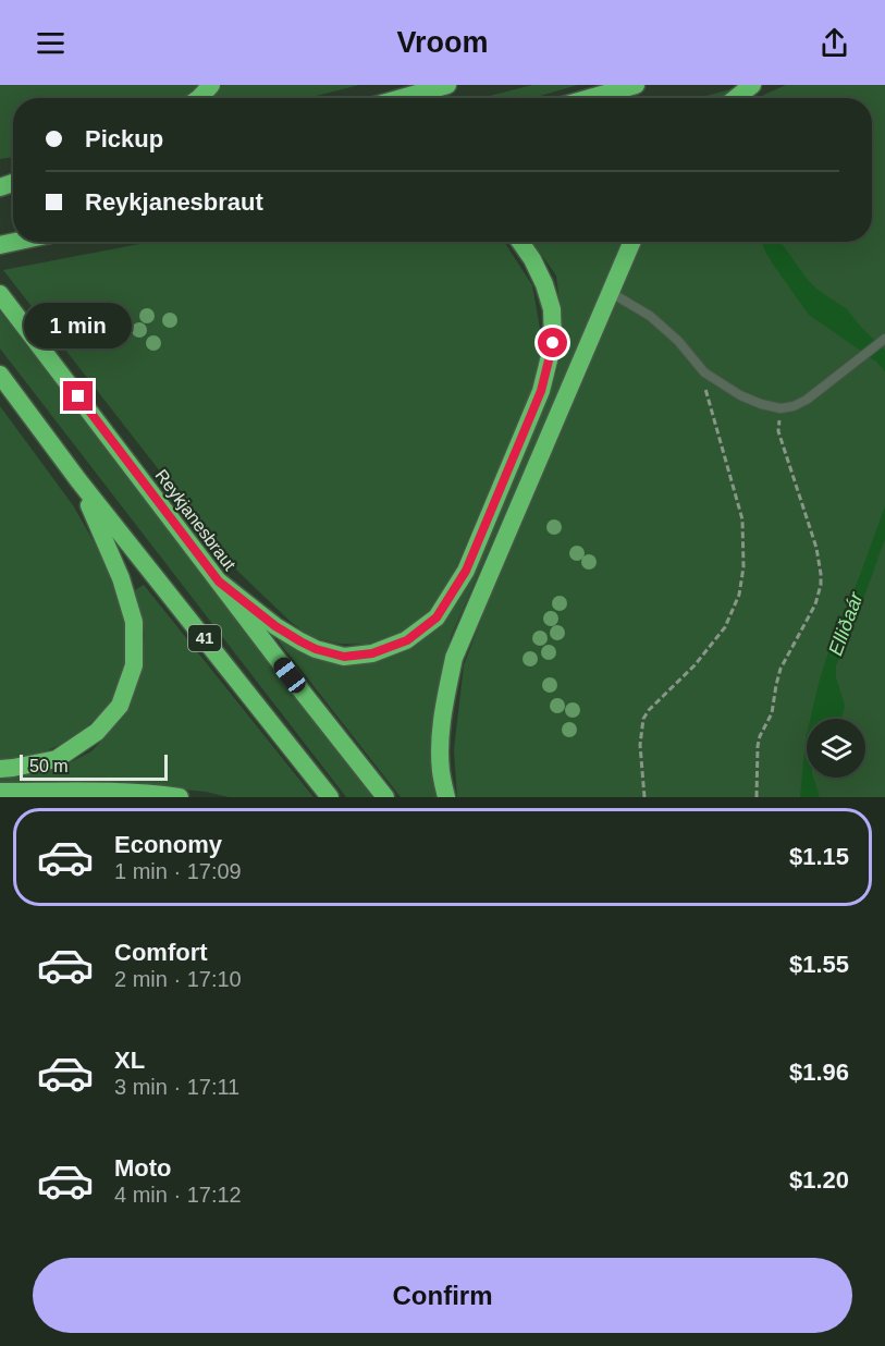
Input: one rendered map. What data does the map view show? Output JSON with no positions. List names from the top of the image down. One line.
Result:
{"streets":{"highway":["Reykjanesbraut","41"]},"water":["Elliðaár"],"scale_bar":"50 m","page":{"header":"Vroom","banner":["Pickup","Reykjanesbraut"],"bubble":"1 min","scale":"50 m","list":[{"name":"Economy","note":"1 min · 17:09","value":"$1.15"},{"name":"Comfort","note":"2 min · 17:10","value":"$1.55"},{"name":"XL","note":"3 min · 17:11","value":"$1.96"},{"name":"Moto","note":"4 min · 17:12","value":"$1.20"}],"buttons":"Confirm"}}
